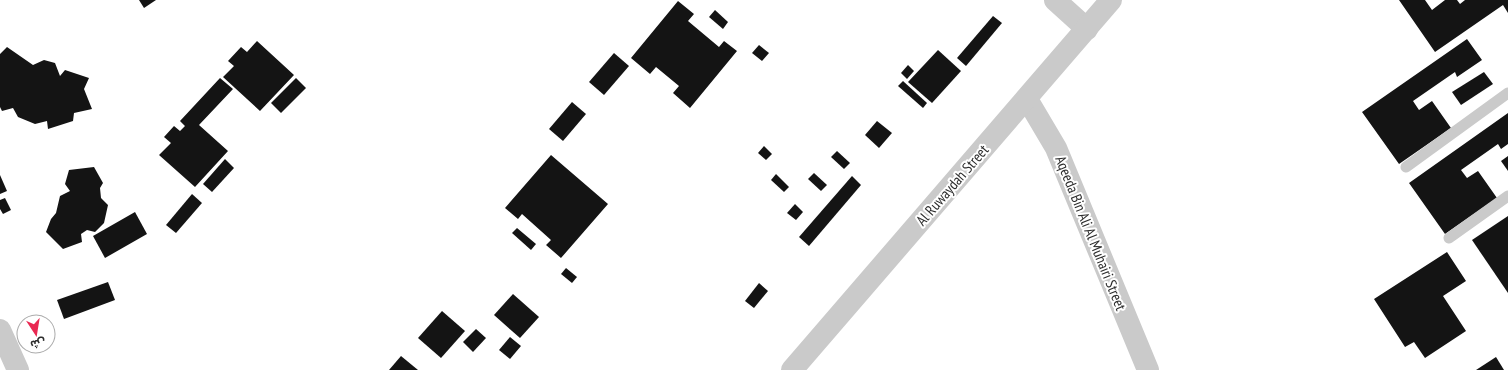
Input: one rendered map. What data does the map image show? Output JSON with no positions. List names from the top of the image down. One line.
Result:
{"streets":{"street":["Al Ruwaydah Street","Aqeeda Bin Ali Al Muhairi Street"]},"crossings":[["Al Ruwaydah Street","Aqeeda Bin Ali Al Muhairi Street"]],"north":"bottom"}
